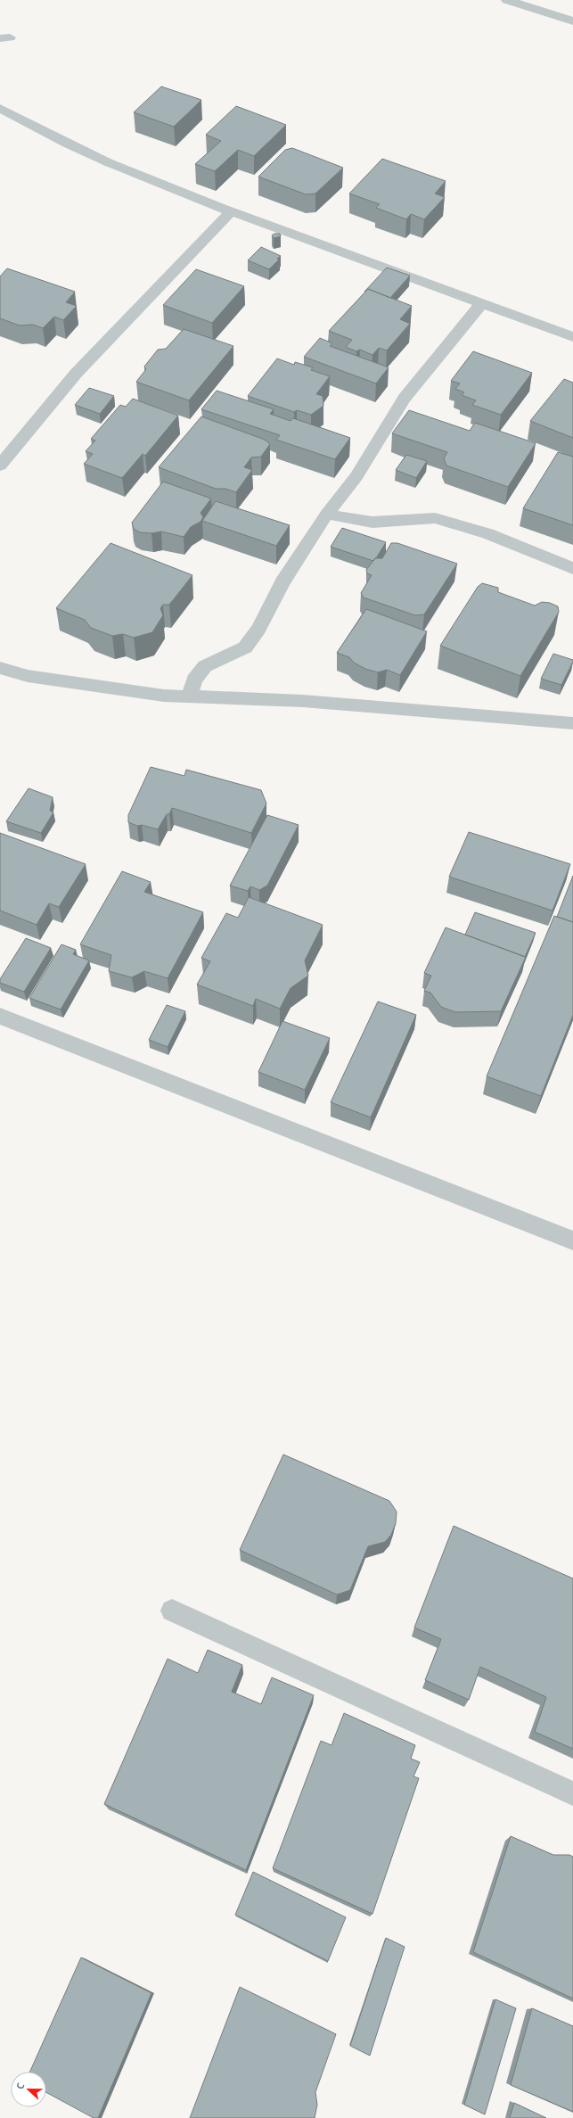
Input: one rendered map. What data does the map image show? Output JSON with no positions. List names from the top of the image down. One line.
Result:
{"north":"left"}
